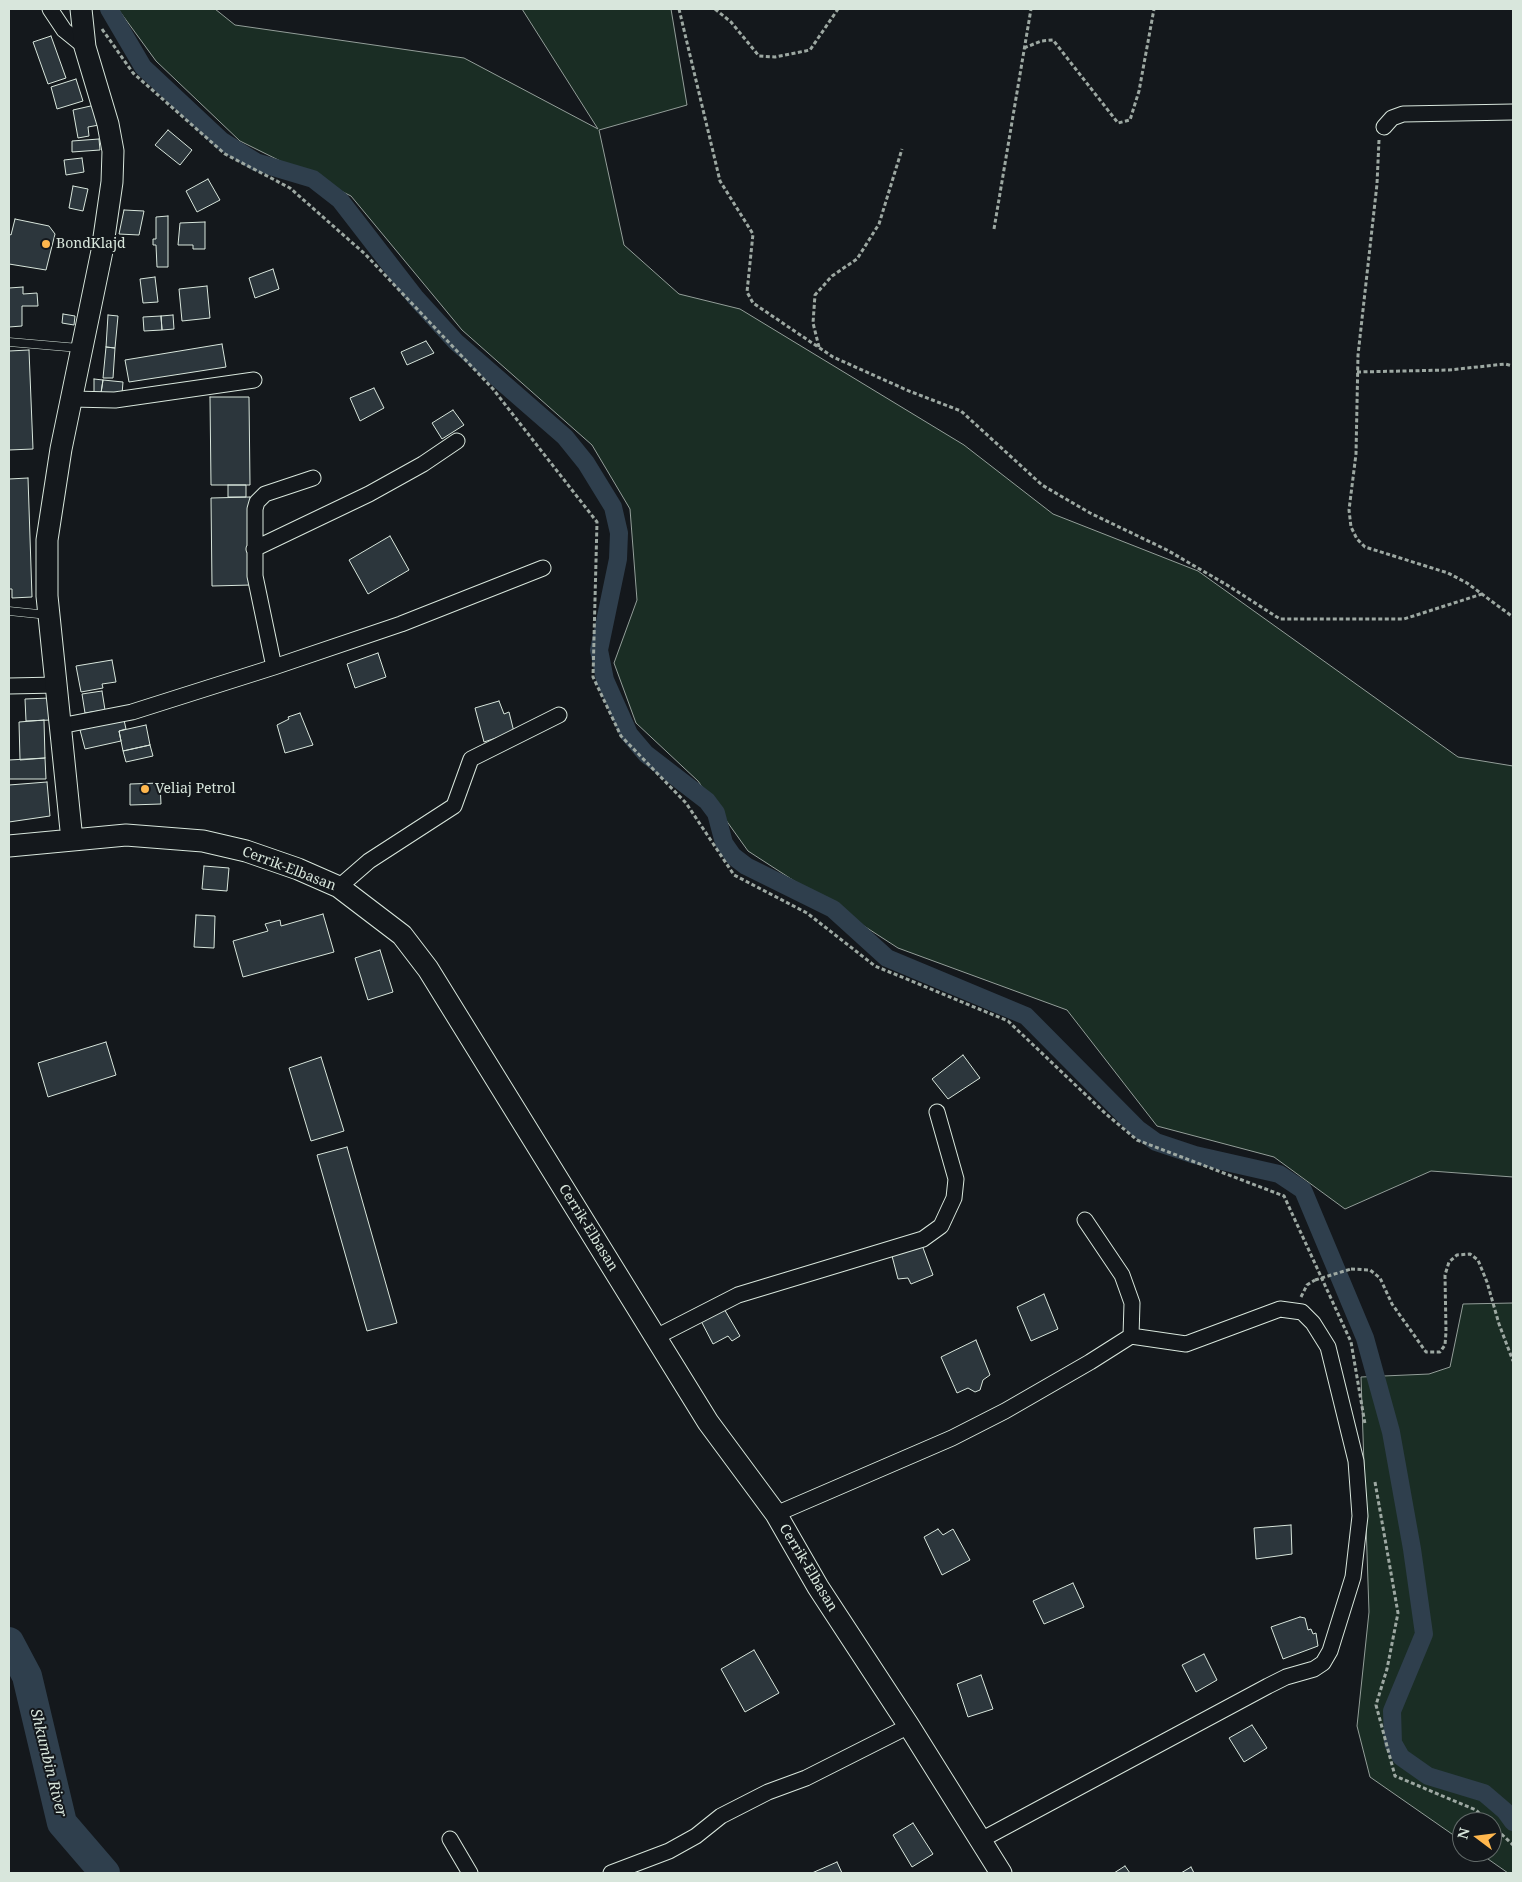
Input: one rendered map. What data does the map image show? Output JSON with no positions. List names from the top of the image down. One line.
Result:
{"streets":{"main road":["Cerrik-Elbasan"]},"water":["Shkumbin River"],"places":["BondKlajd","Veliaj Petrol"],"north":"left"}
